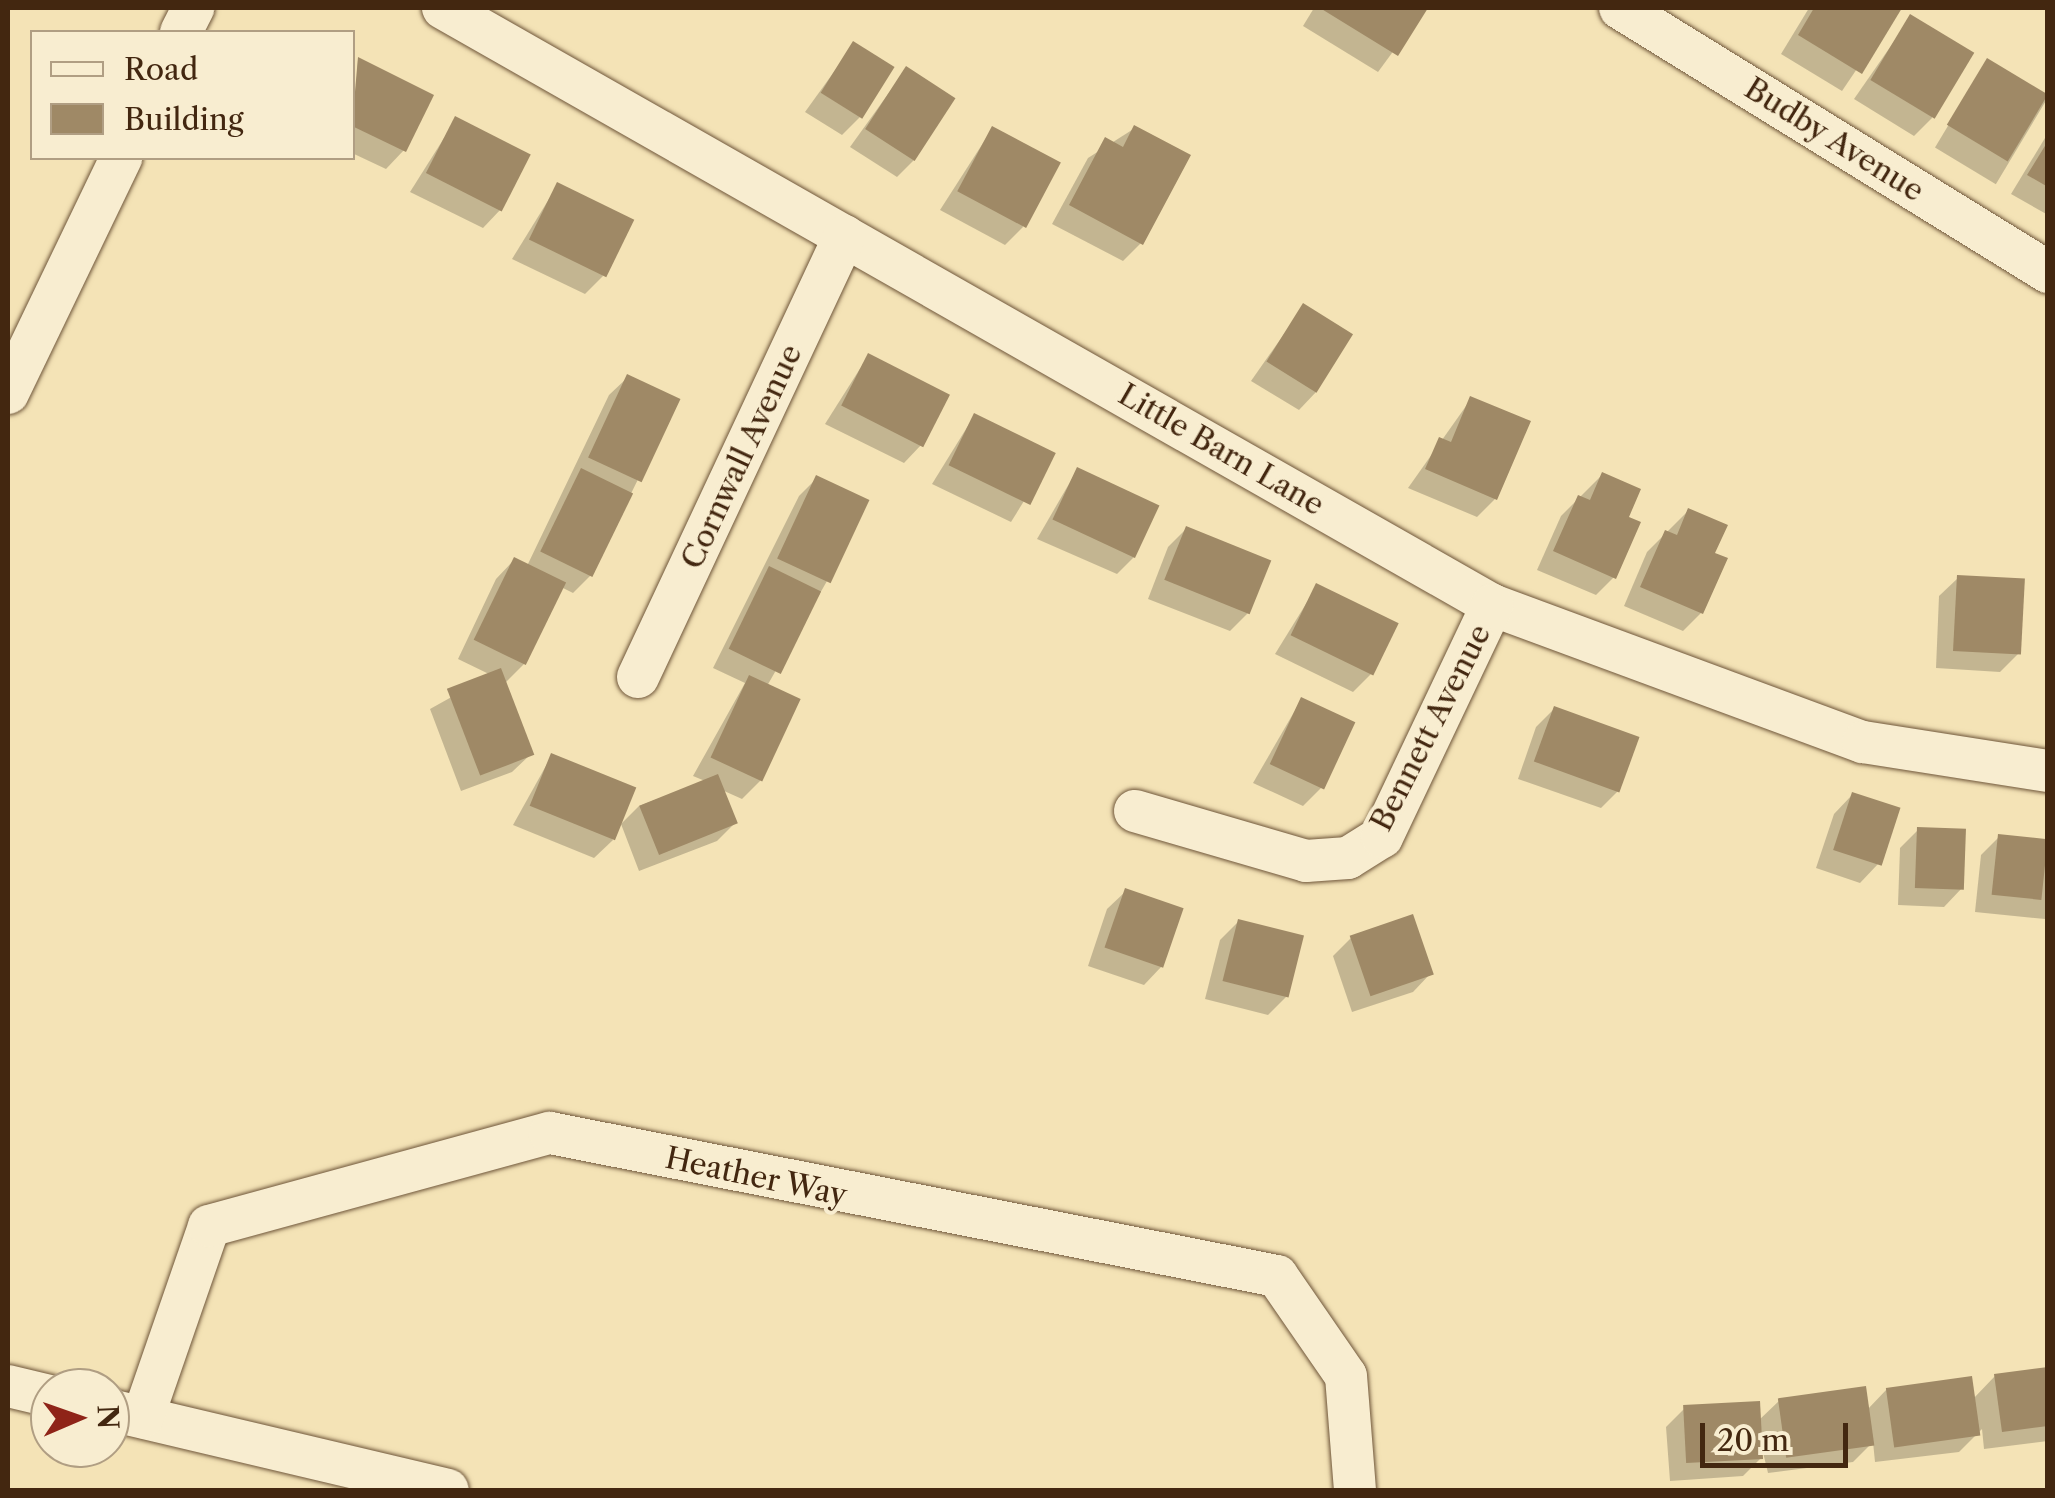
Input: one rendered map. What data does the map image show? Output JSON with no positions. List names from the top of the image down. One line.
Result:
{"streets":{"street":["Budby Avenue","Little Barn Lane","Cornwall Avenue","Bennett Avenue","Heather Way"]},"crossings":[["Little Barn Lane","Cornwall Avenue"],["Little Barn Lane","Bennett Avenue"]],"legend":["Road","Building"],"scale_bar":"20 m","north":"right"}
